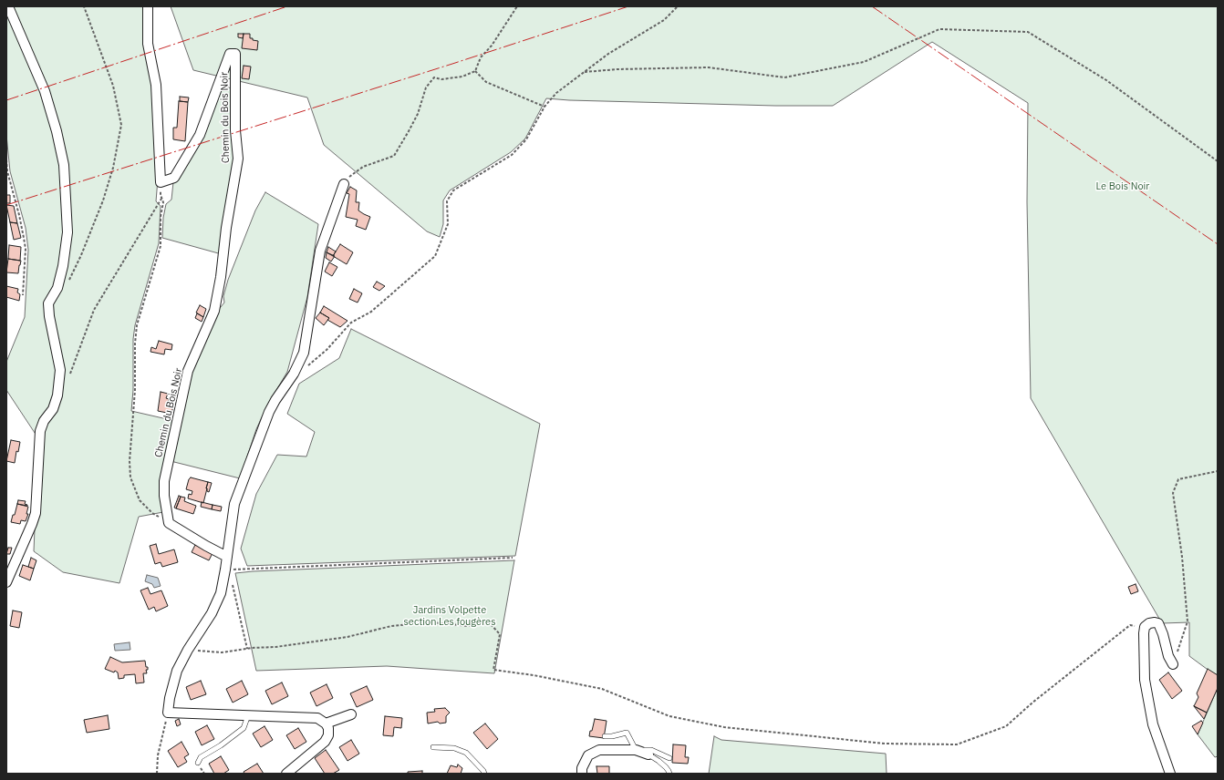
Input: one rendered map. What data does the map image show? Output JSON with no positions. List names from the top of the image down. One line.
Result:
{"streets":{"street":["Chemin du Bois Noir"]},"parks":["Le Bois Noir","Jardins Volpette section Les fougères"]}
